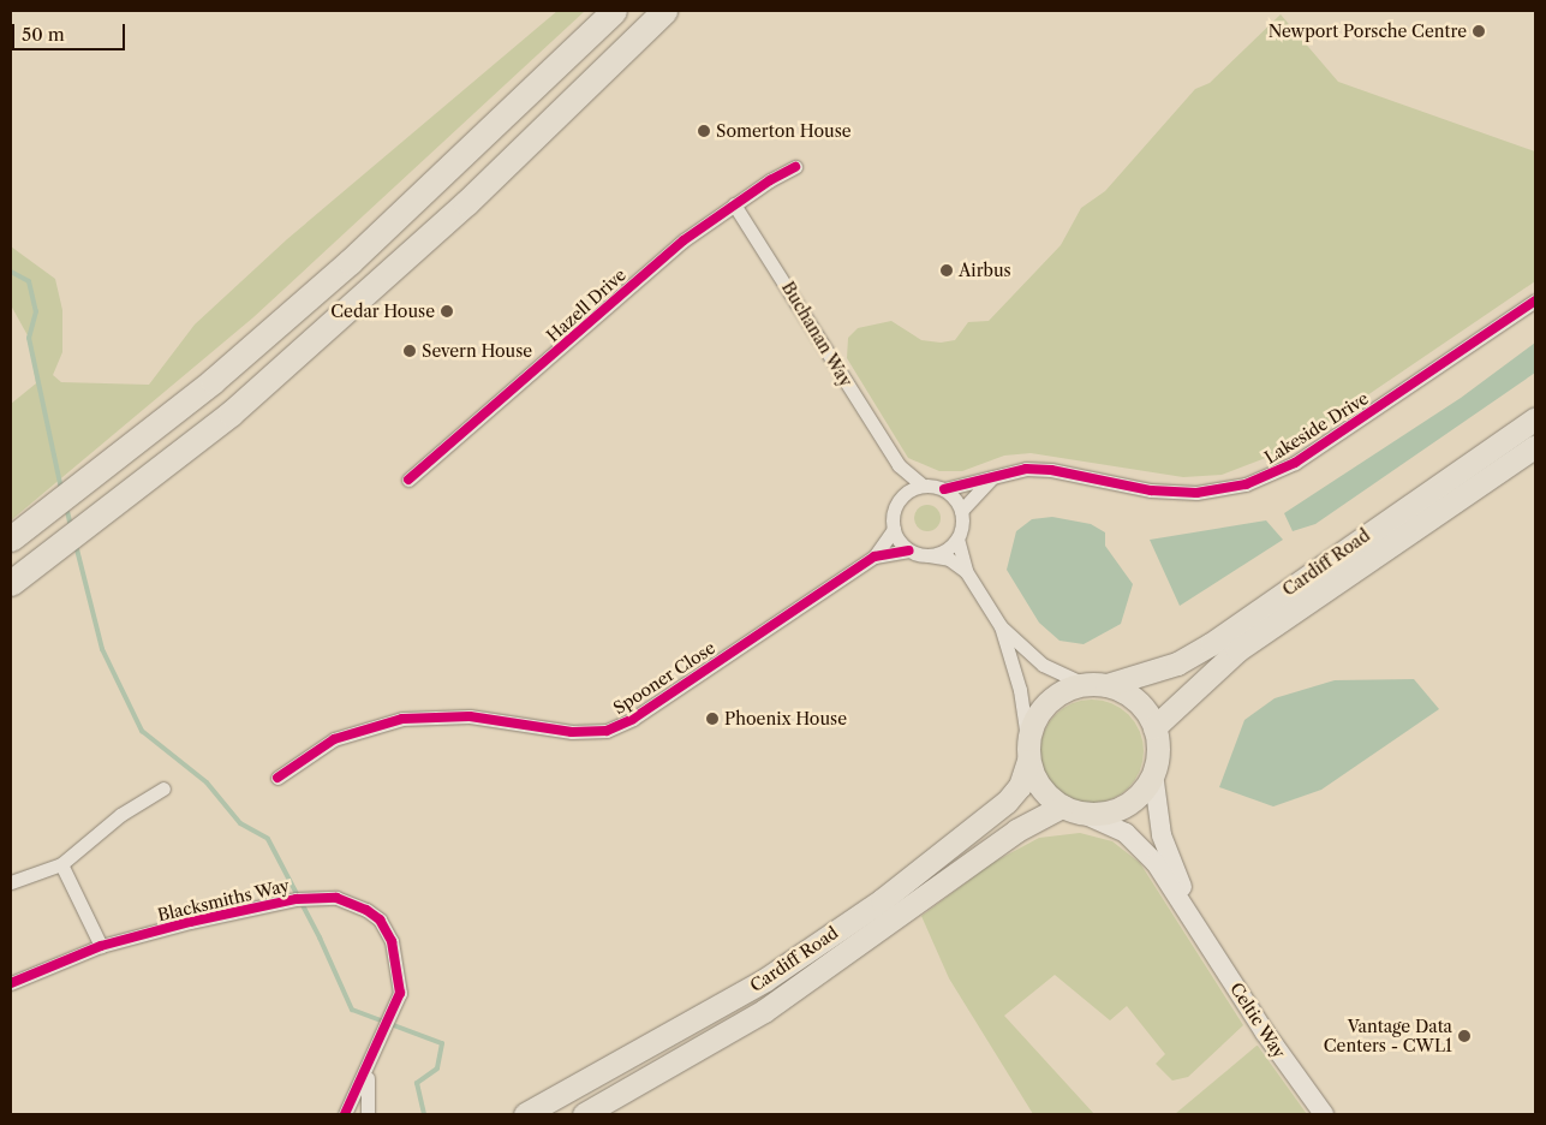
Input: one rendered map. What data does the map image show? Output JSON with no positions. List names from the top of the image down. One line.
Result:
{"streets":{"main road":["Cardiff Road"],"street":["Hazell Drive","Buchanan Way","Lakeside Drive","Spooner Close","Blacksmiths Way","Celtic Way"]},"crossings":[["Hazell Drive","Buchanan Way"],["Buchanan Way","Lakeside Drive"],["Buchanan Way","Spooner Close"],["Lakeside Drive","Spooner Close"],["Cardiff Road","Celtic Way"]],"places":["Newport Porsche Centre","Somerton House","Airbus","Cedar House","Severn House","Phoenix House","Vantage Data Centers - CWL1"],"scale_bar":"50 m"}
